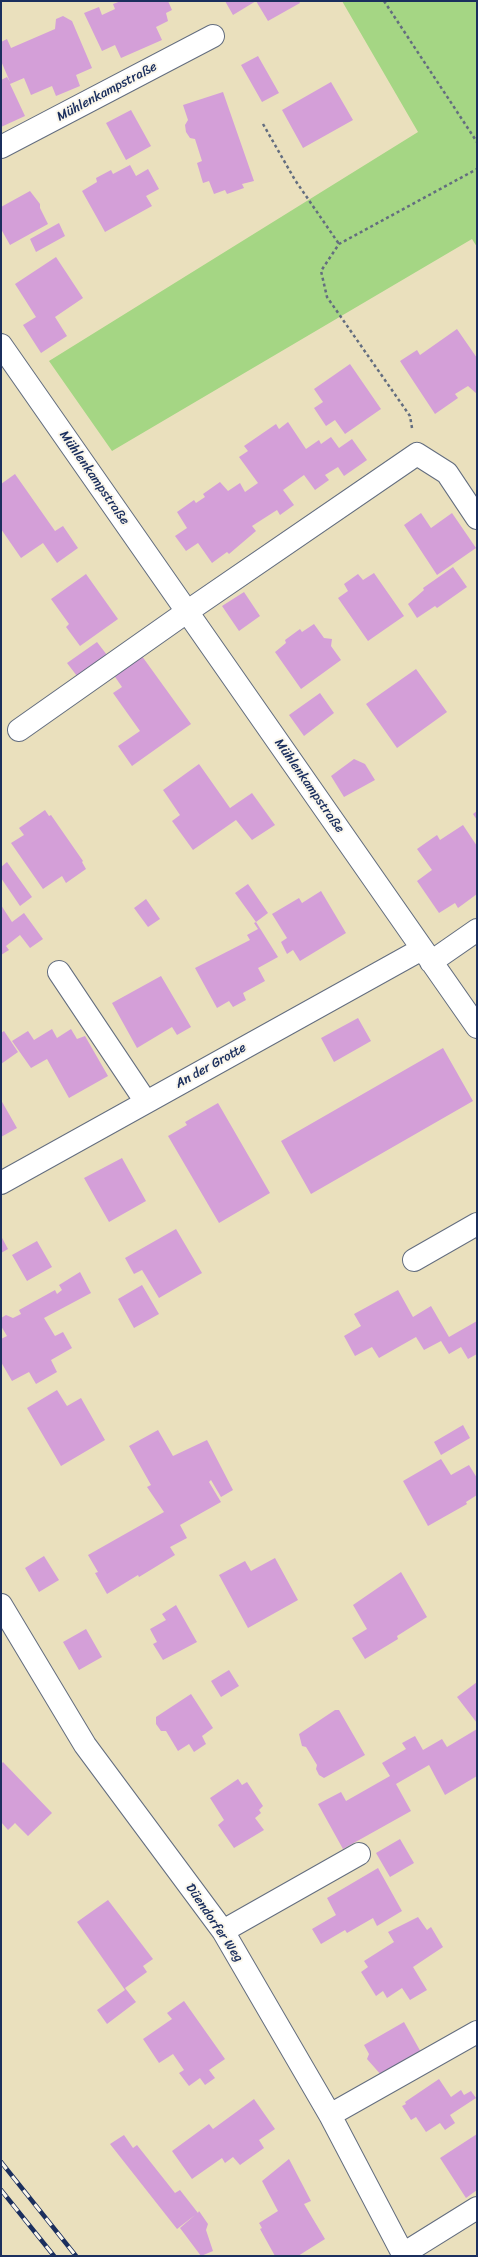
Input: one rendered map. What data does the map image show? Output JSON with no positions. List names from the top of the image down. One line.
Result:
{"streets":{"street":["Mühlenkampstraße","An der Grotte","Düendorfer Weg"]},"crossings":[["Mühlenkampstraße","An der Grotte"]]}
